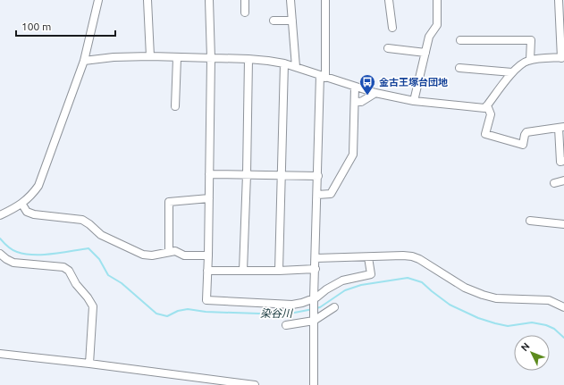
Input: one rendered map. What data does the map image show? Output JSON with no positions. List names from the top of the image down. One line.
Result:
{"water":["染谷川"],"places":{"bus stop":["金古王塚台団地"]},"scale_bar":"100 m","north":"top left"}
